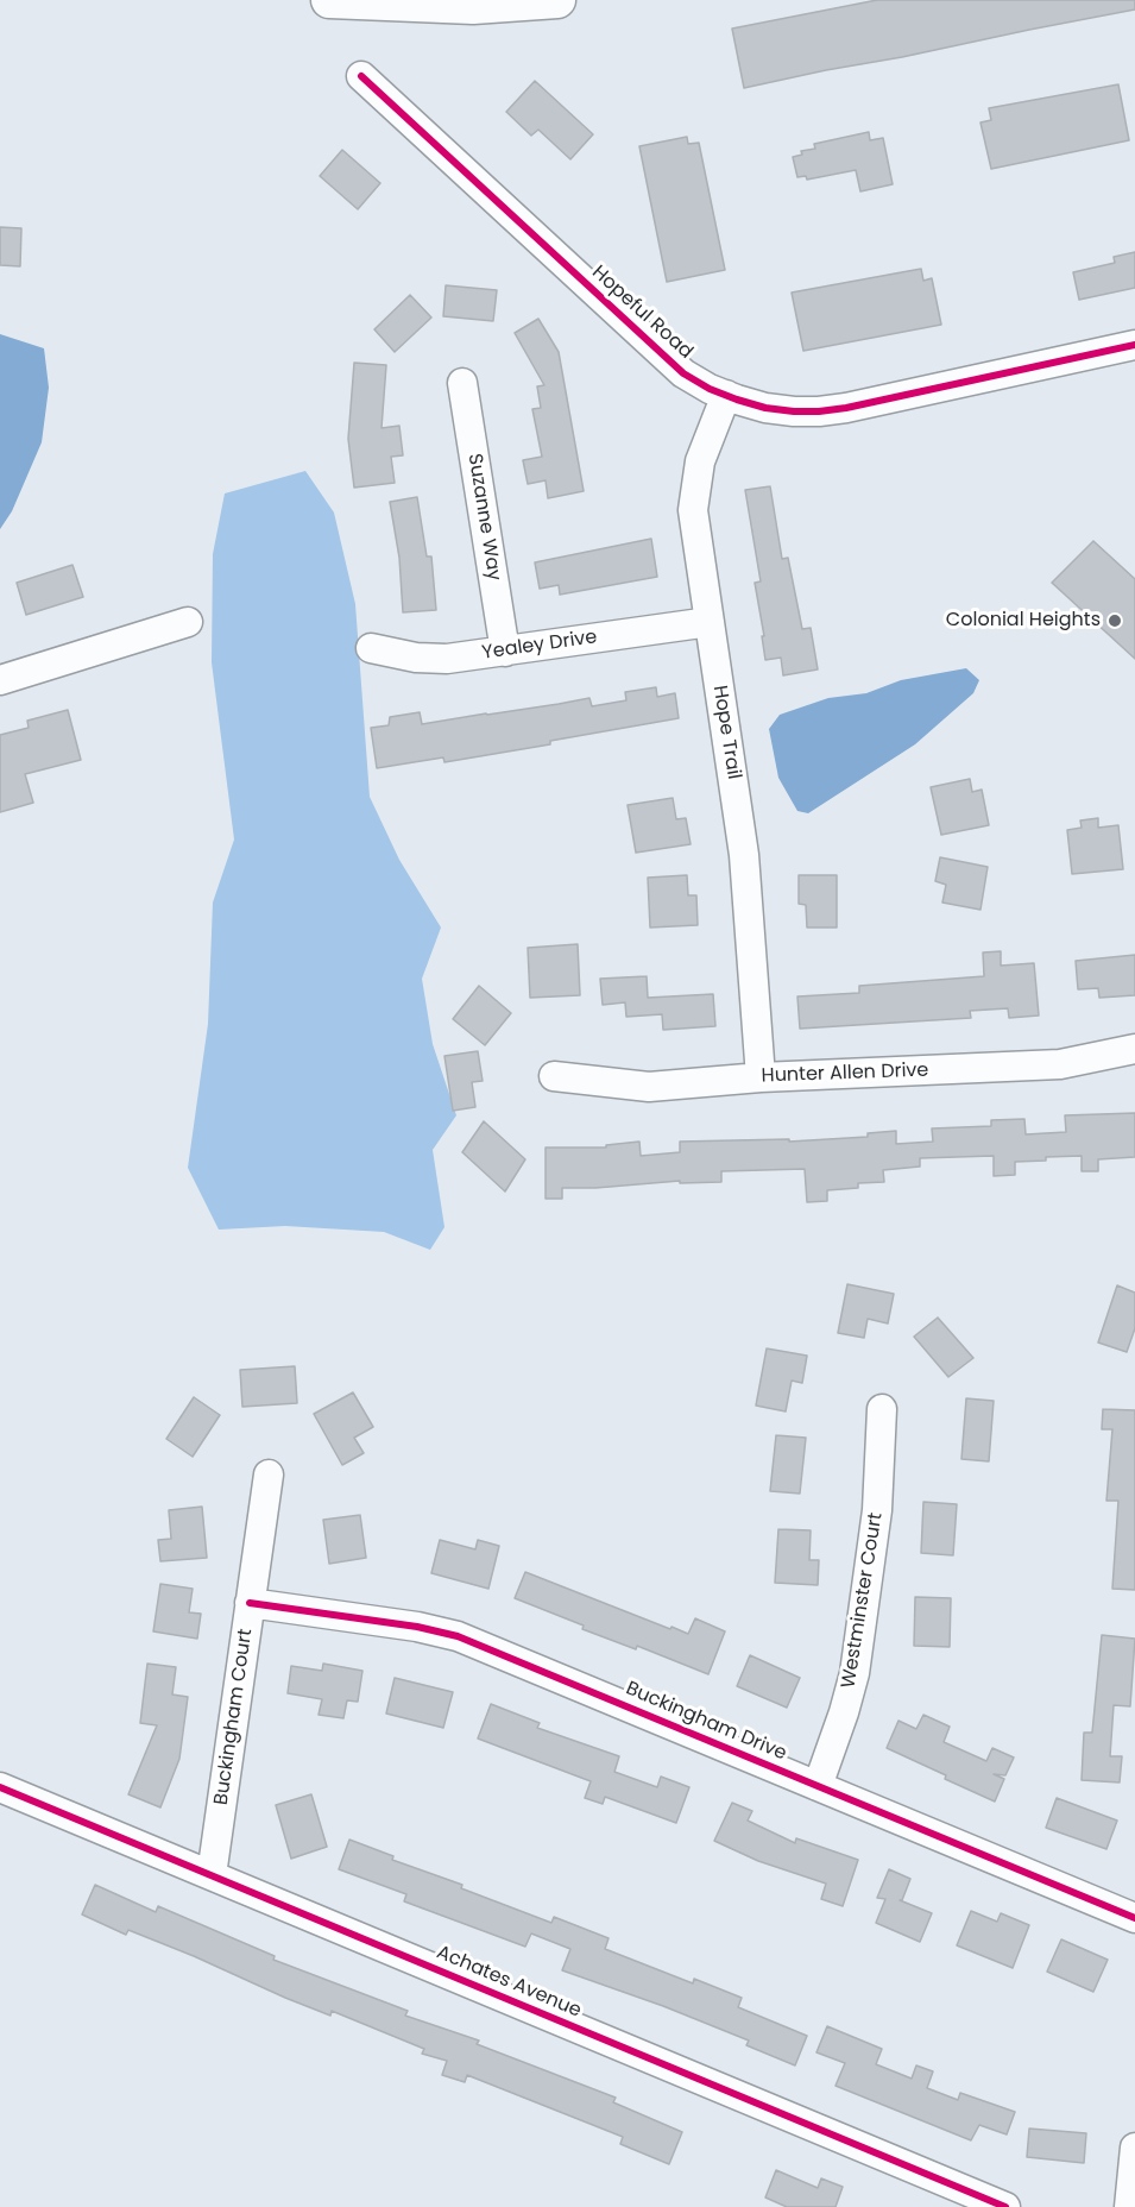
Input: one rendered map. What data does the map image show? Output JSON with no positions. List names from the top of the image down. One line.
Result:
{"streets":{"street":["Hopeful Road","Suzanne Way","Yealey Drive","Hope Trail","Hunter Allen Drive","Westminster Court","Buckingham Court","Buckingham Drive","Achates Avenue"]},"crossings":[["Hopeful Road","Hope Trail"],["Suzanne Way","Yealey Drive"],["Yealey Drive","Hope Trail"],["Hope Trail","Hunter Allen Drive"],["Westminster Court","Buckingham Drive"],["Buckingham Court","Buckingham Drive"],["Buckingham Court","Achates Avenue"]],"places":["Colonial Heights"]}
